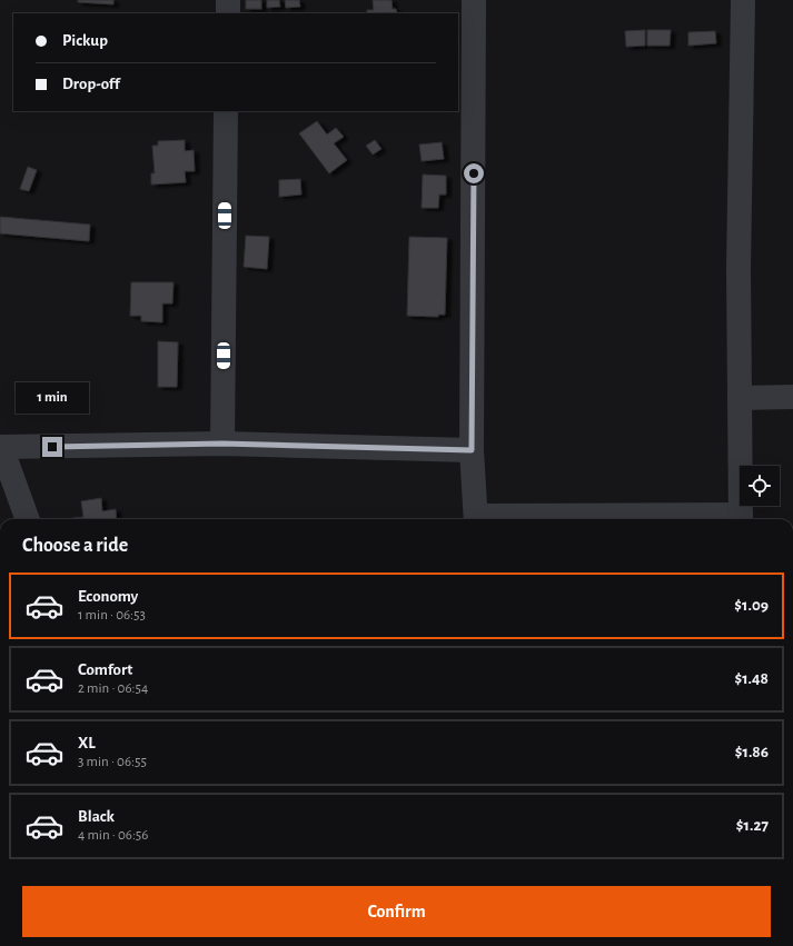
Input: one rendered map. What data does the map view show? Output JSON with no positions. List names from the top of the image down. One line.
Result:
{"page":{"banner":["Pickup","Drop-off"],"bubble":"1 min","heading":"Choose a ride","list":[{"name":"Economy","note":"1 min · 06:53","value":"$1.09"},{"name":"Comfort","note":"2 min · 06:54","value":"$1.48"},{"name":"XL","note":"3 min · 06:55","value":"$1.86"},{"name":"Black","note":"4 min · 06:56","value":"$1.27"}],"buttons":"Confirm"}}
